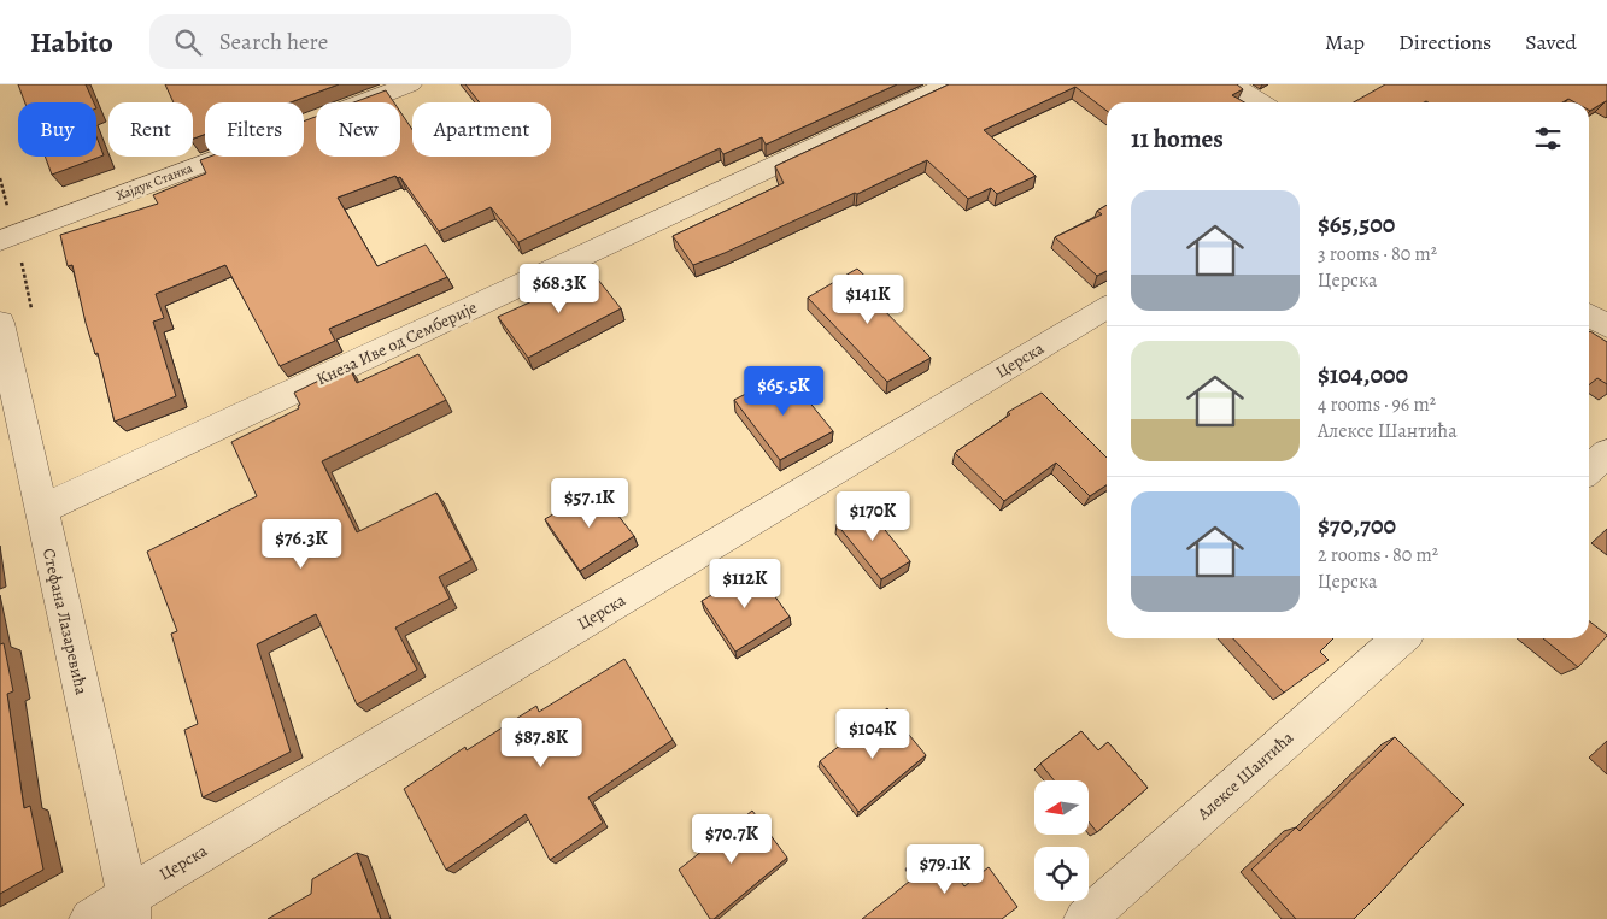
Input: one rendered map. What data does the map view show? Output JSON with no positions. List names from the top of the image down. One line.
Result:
{"streets":{"street":["Хајдук Станка","Кнеза Иве од Семберије","Церска","Стефана Лазаревића","Алексе Шантића"]},"crossings":[["Кнеза Иве од Семберије","Стефана Лазаревића"],["Церска","Стефана Лазаревића"]],"north":"left","page":{"header":"Habito","search":"Search here","nav":["Map","Directions","Saved"],"chip":["Buy","Rent","Filters","New","Apartment"],"heading":"11 homes","list":[{"name":"$65,500","note":"3 rooms · 80 m² · Церска"},{"name":"$104,000","note":"4 rooms · 96 m² · Алексе Шантића"},{"name":"$70,700","note":"2 rooms · 80 m² · Церска"}],"price":["$68.3K","$141K","$65.5K","$57.1K","$170K","$76.3K","$112K","$104K","$87.8K","$70.7K","$79.1K"]}}
